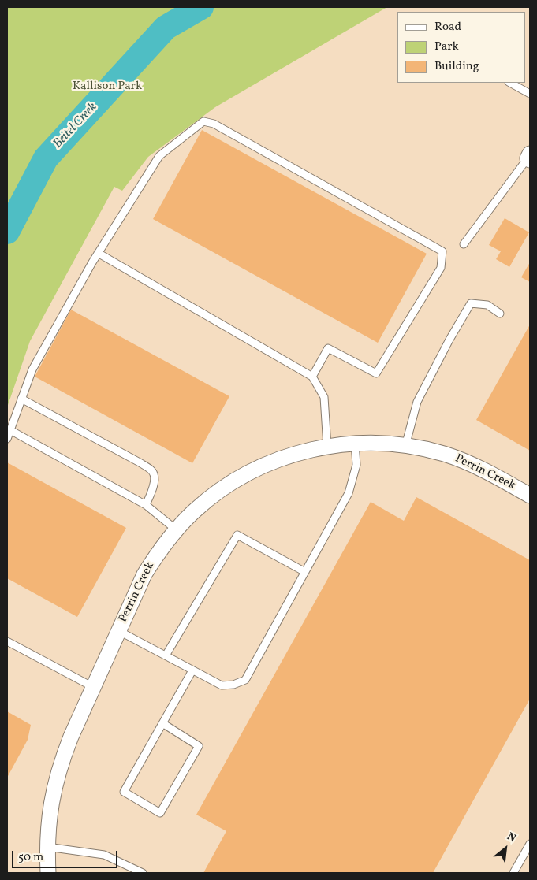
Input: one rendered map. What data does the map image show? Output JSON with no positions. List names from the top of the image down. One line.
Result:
{"streets":{"street":["Perrin Creek"]},"water":["Beitel Creek"],"parks":["Kallison Park"],"legend":["Road","Park","Building"],"scale_bar":"50 m","north":"top right"}
